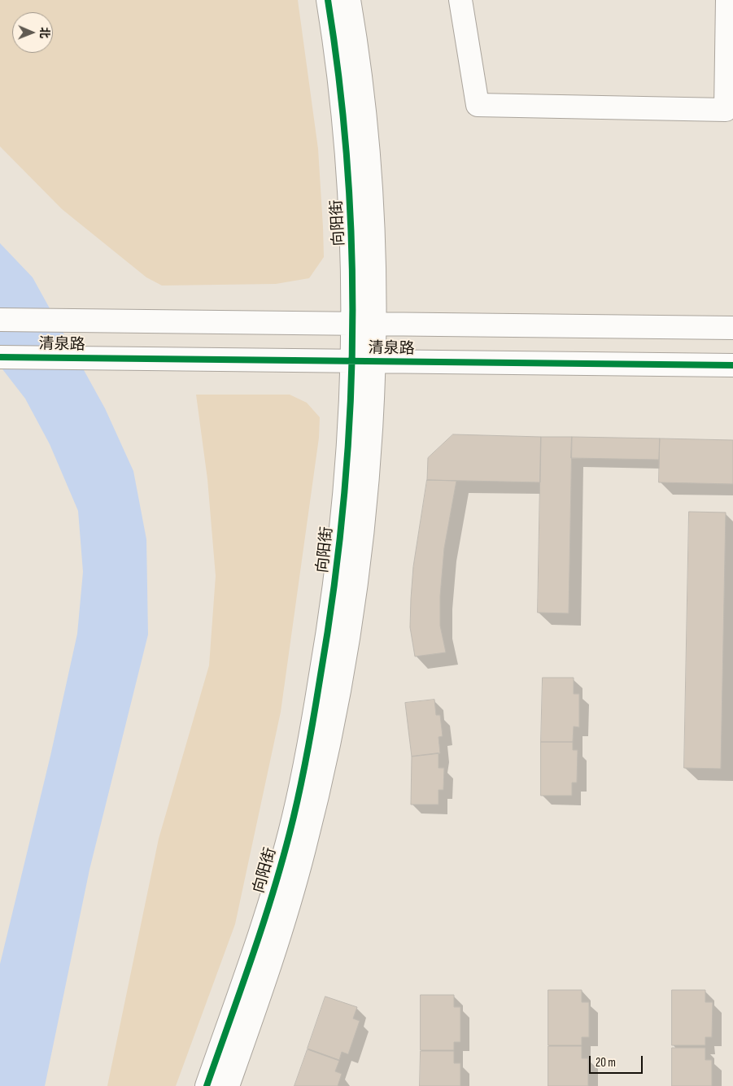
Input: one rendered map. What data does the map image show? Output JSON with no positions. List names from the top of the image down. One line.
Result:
{"streets":{"street":["向阳街","清泉路"]},"crossings":[["向阳街","清泉路"]],"scale_bar":"20 m","north":"right"}
